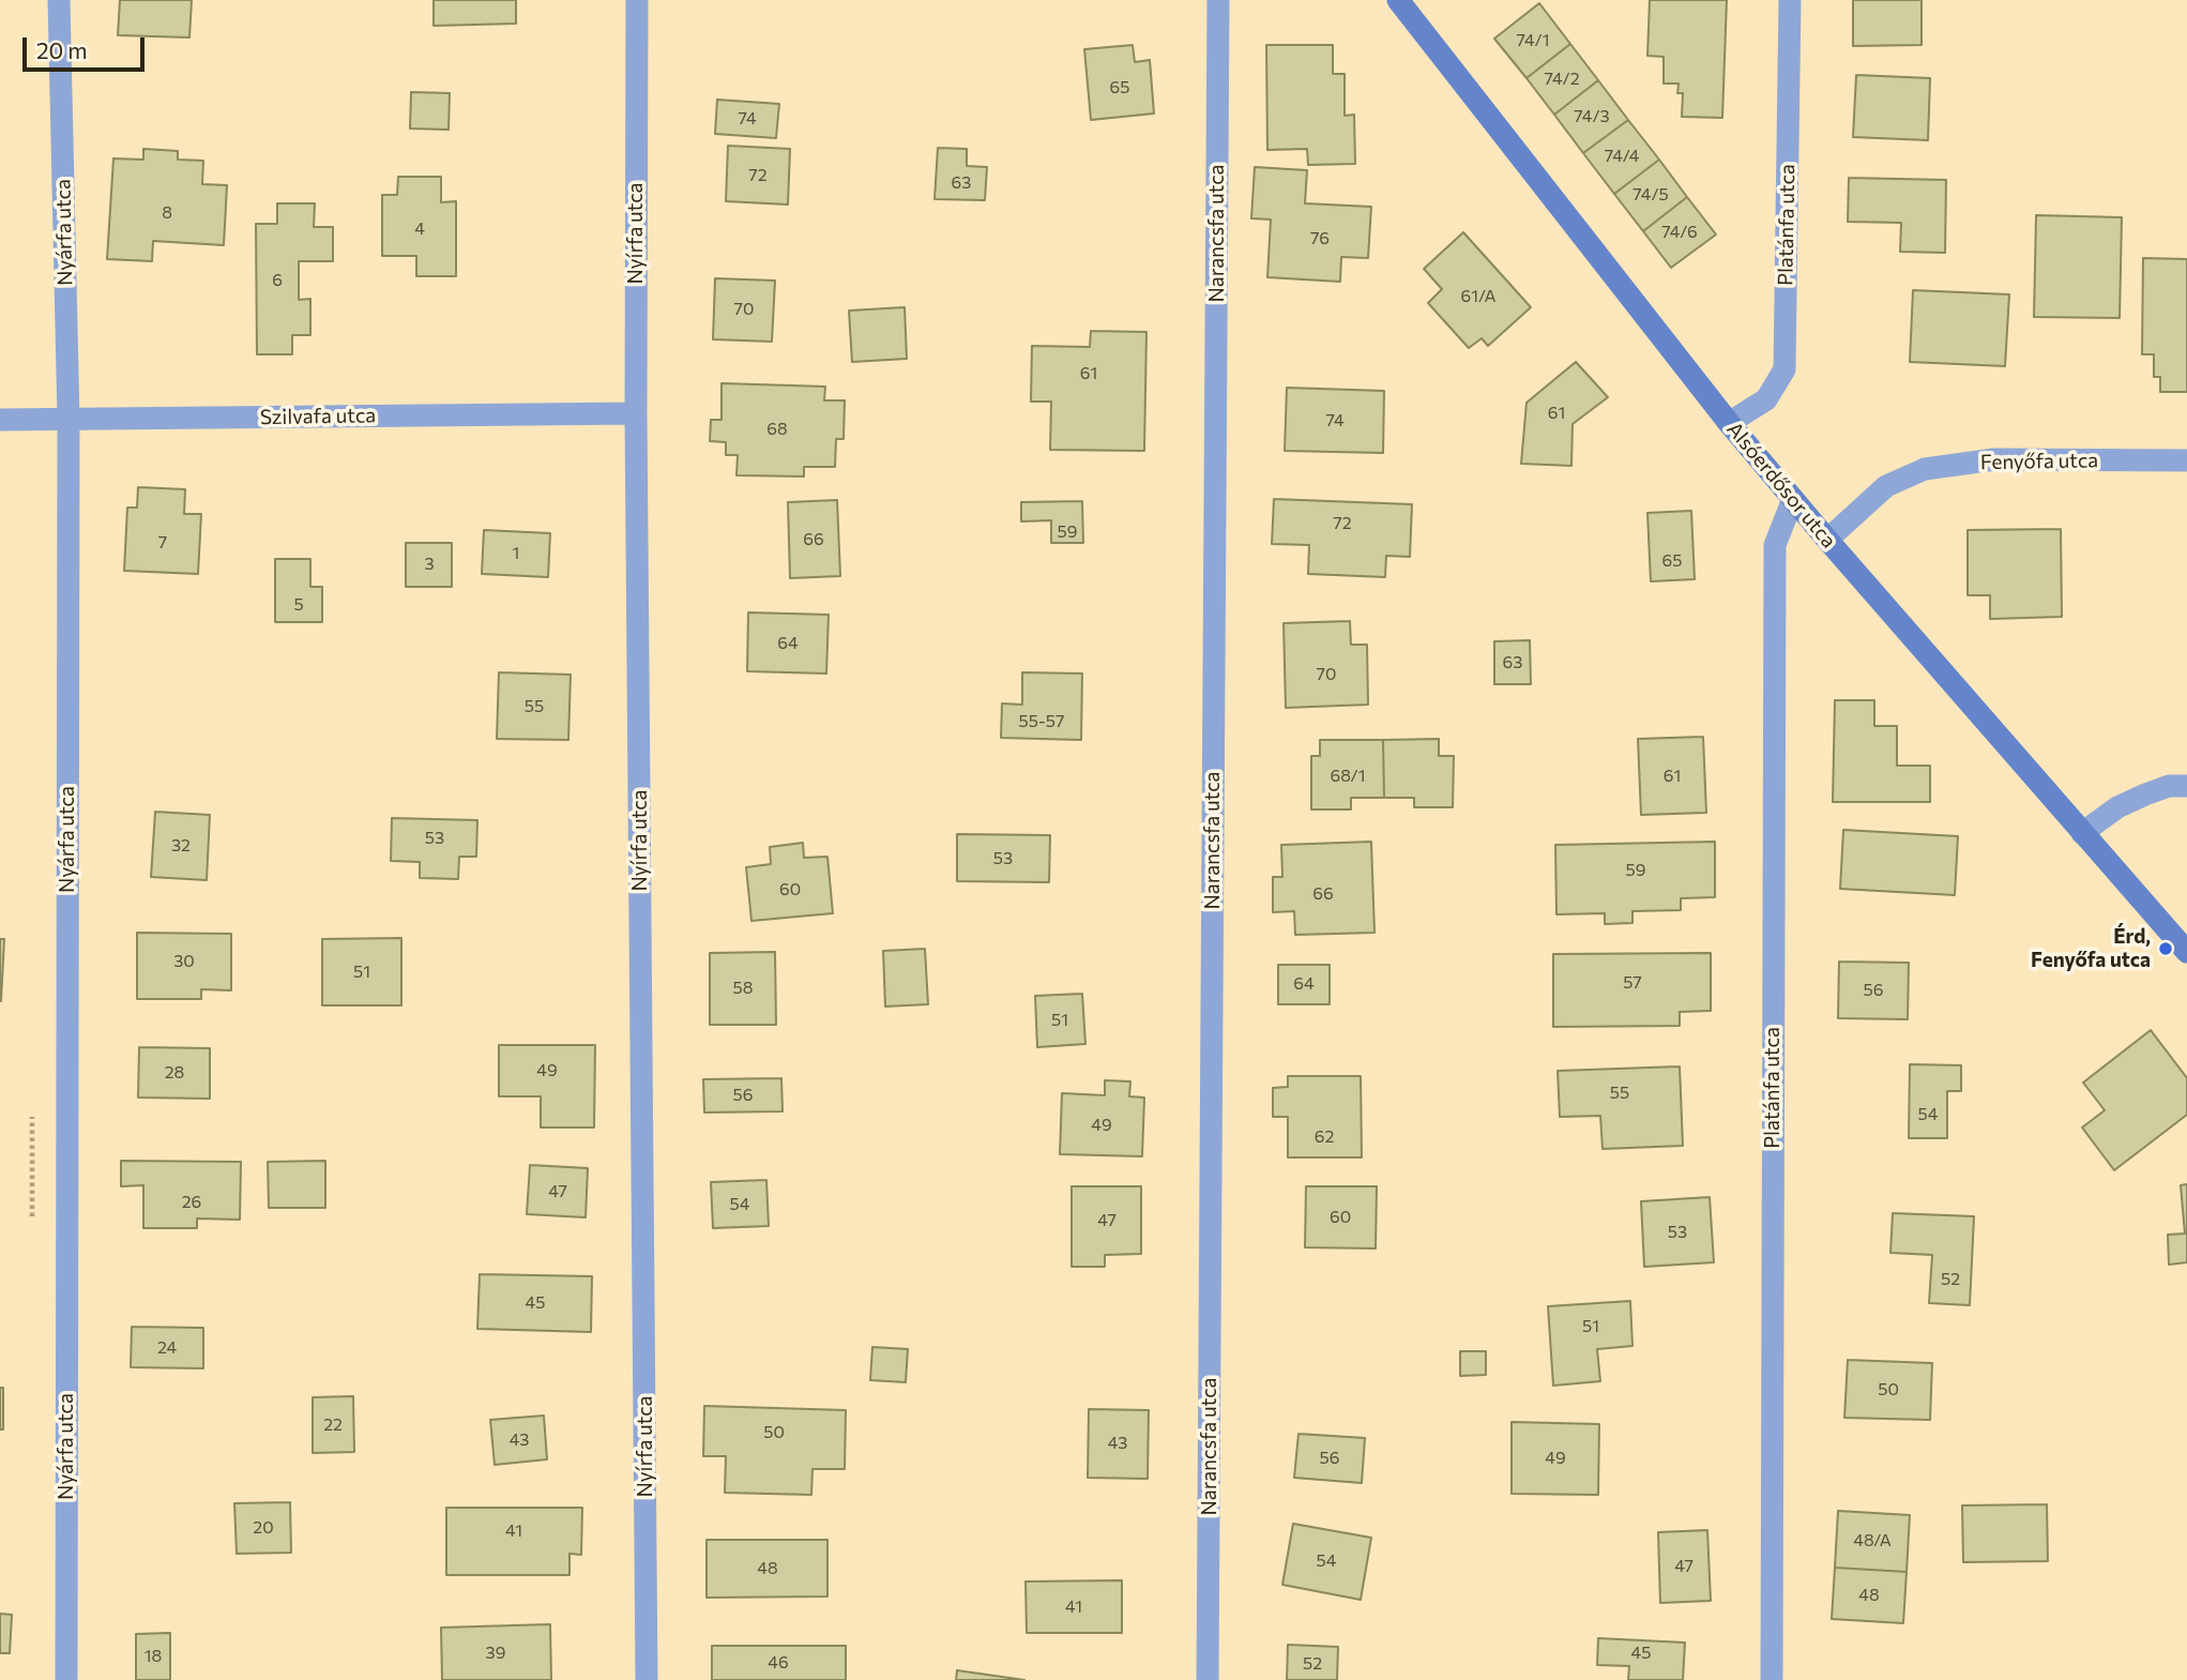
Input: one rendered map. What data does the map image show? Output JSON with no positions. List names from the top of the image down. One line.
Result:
{"streets":{"street":["Platánfa utca","Nyárfa utca","Nyírfa utca","Narancsfa utca","Szilvafa utca","Fenyőfa utca","Alsóerdősor utca"]},"crossings":[["Platánfa utca","Alsóerdősor utca"],["Nyárfa utca","Szilvafa utca"],["Nyírfa utca","Szilvafa utca"],["Fenyőfa utca","Alsóerdősor utca"]],"places":["Érd, Fenyőfa utca"],"house_numbers":["74/1","74/2","65","74/3","74","74/4","72","63","74/5","8","4","74/6","76","6","61/A","70","61","61","74","68","72","59","66","7","1","65","3","5","64","63","70","55","55-57","68/1","61","53","32","53","59","60","66","30","51","57","64","58","56","51","49","28","55","56","54","49","62","47","26","54","60","47","53","52","45","51","24","50","22","50","43","43","56","49","20","41","48/A","54","47","48","48","41","39","45","18","46","52"],"scale_bar":"20 m"}
